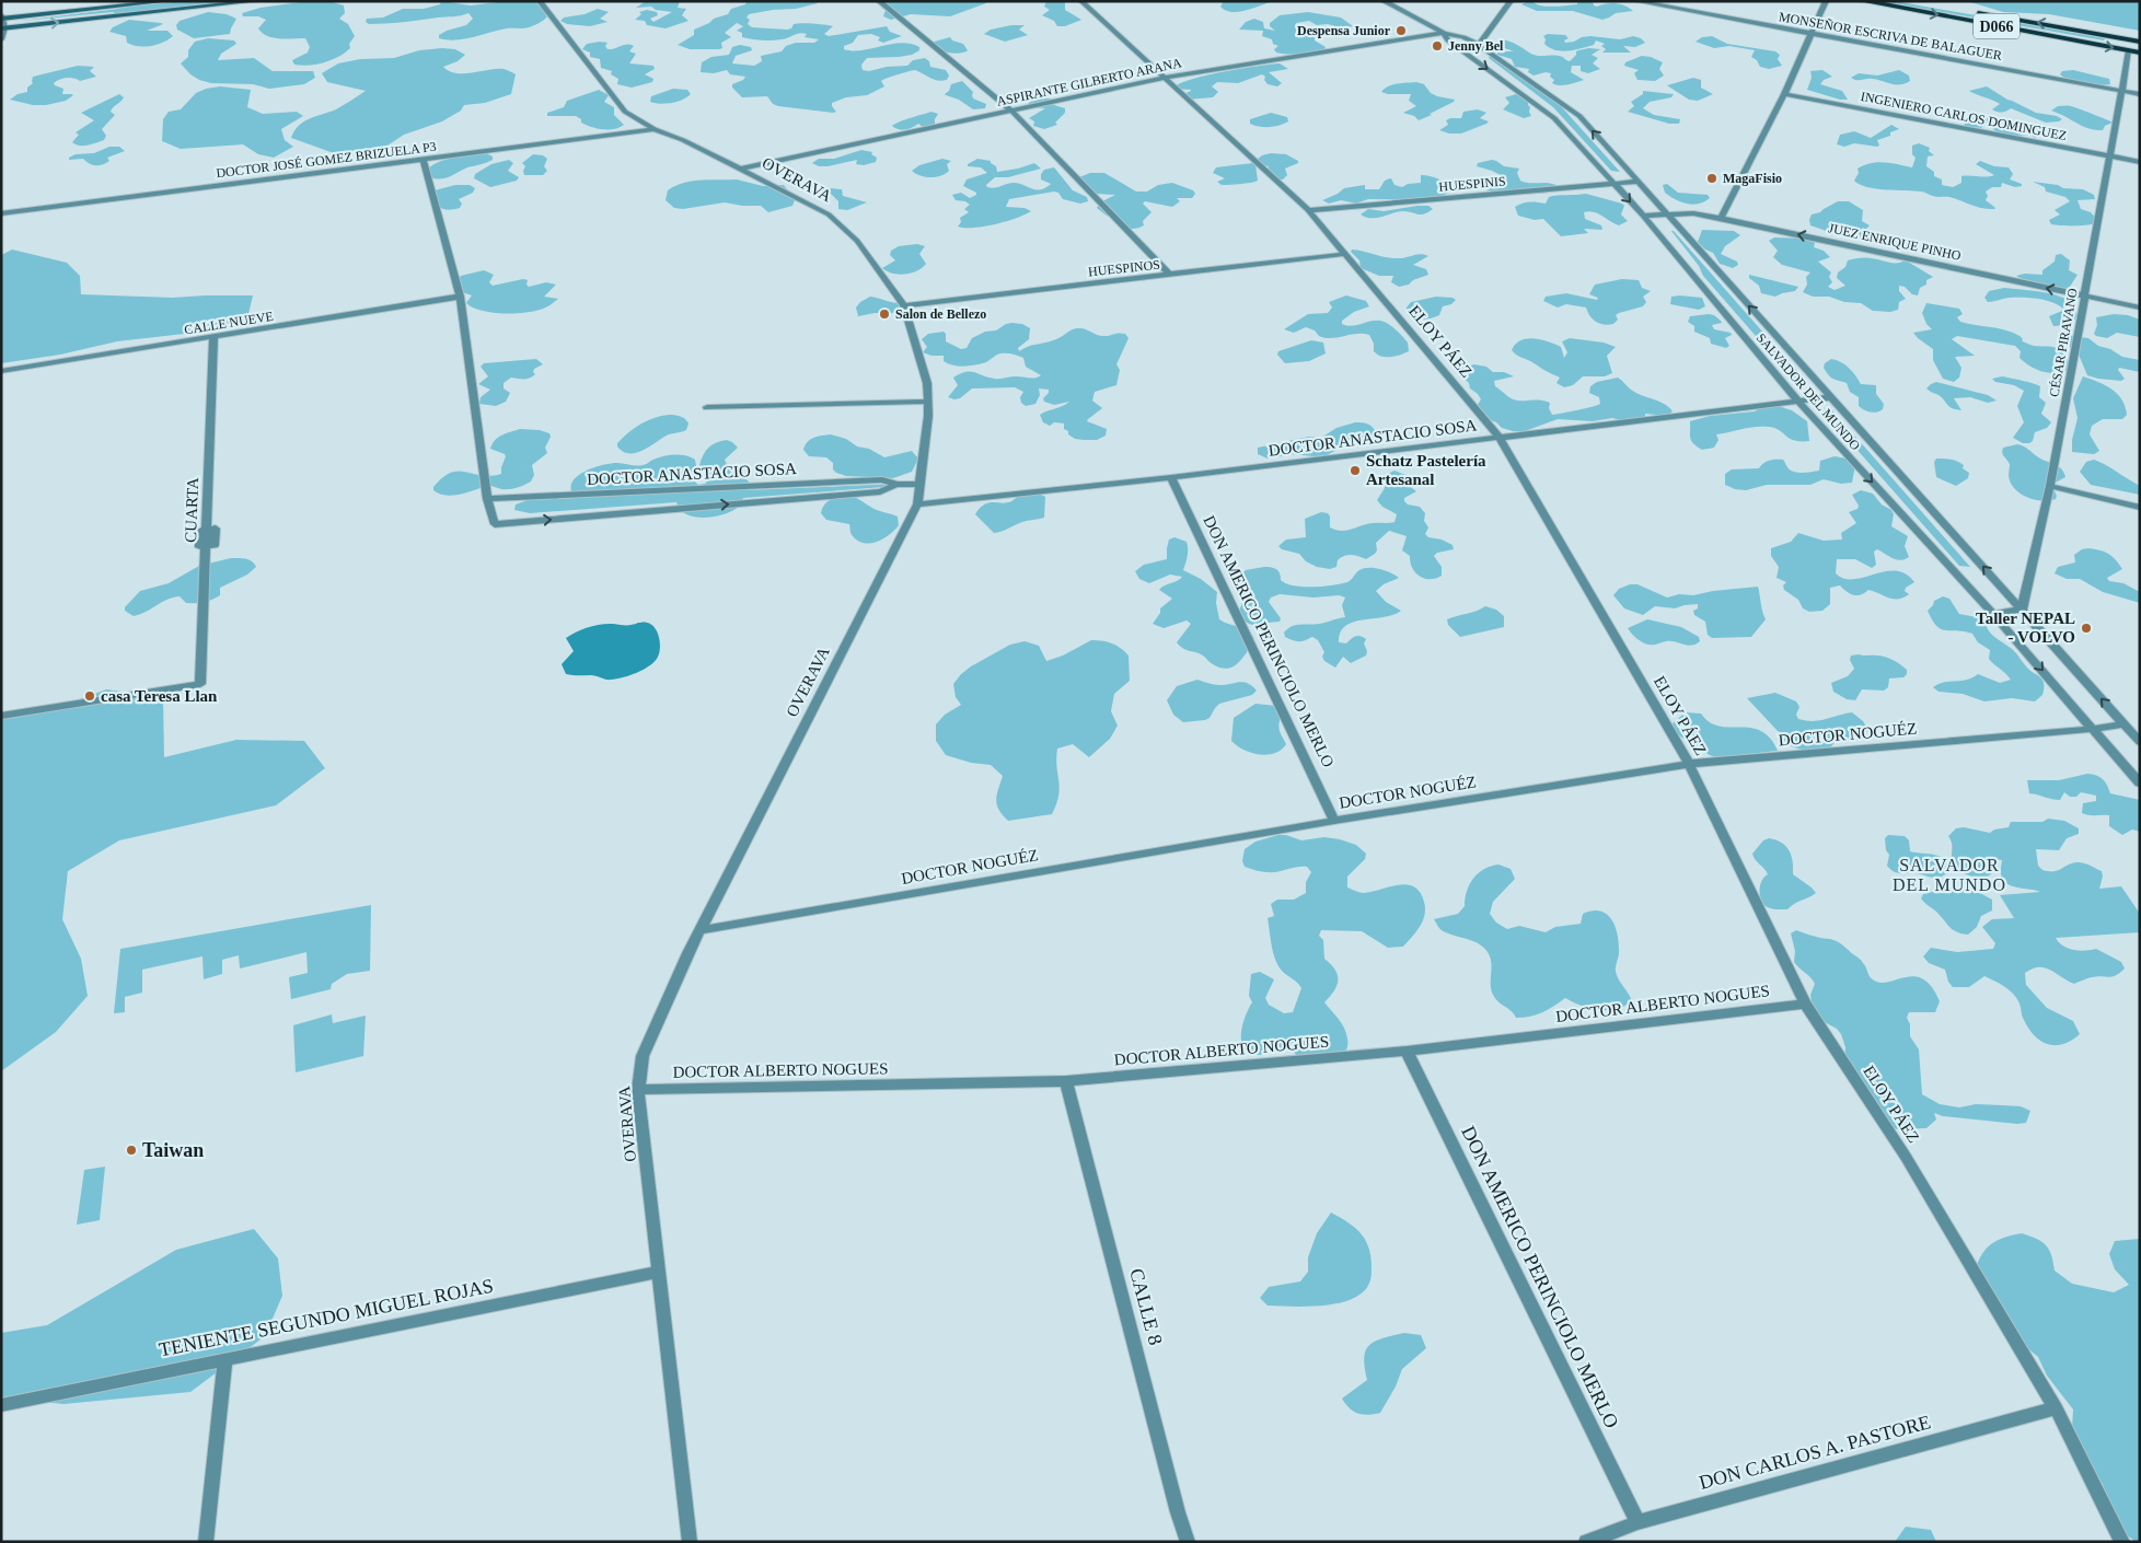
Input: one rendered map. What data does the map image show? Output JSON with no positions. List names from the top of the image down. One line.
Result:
{"streets":{"highway":["D066"],"street":["MONSEÑOR ESCRIVA DE BALAGUER","ASPIRANTE GILBERTO ARANA","INGENIERO CARLOS DOMINGUEZ","DOCTOR JOSÉ GOMEZ BRIZUELA P3","OVERAVA","HUESPINIS","JUEZ ENRIQUE PINHO","HUESPINOS","CALLE NUEVE","ELOY PÁEZ","CÉSAR PIRAVANO","SALVADOR DEL MUNDO","DOCTOR ANASTACIO SOSA","CUARTA","DON AMERICO PERINCIOLO MERLO","DOCTOR NOGUÉZ","DOCTOR ALBERTO NOGUES","CALLE 8","TENIENTE SEGUNDO MIGUEL ROJAS","DON CARLOS A. PASTORE"]},"crossings":[["D066","CÉSAR PIRAVANO"],["MONSEÑOR ESCRIVA DE BALAGUER","CÉSAR PIRAVANO"],["ASPIRANTE GILBERTO ARANA","OVERAVA"],["ASPIRANTE GILBERTO ARANA","ELOY PÁEZ"],["ASPIRANTE GILBERTO ARANA","SALVADOR DEL MUNDO"],["INGENIERO CARLOS DOMINGUEZ","CÉSAR PIRAVANO"],["DOCTOR JOSÉ GOMEZ BRIZUELA P3","OVERAVA"],["OVERAVA","HUESPINOS"],["OVERAVA","DOCTOR ANASTACIO SOSA"],["OVERAVA","DOCTOR NOGUÉZ"],["OVERAVA","DOCTOR ALBERTO NOGUES"],["OVERAVA","TENIENTE SEGUNDO MIGUEL ROJAS"],["HUESPINIS","ELOY PÁEZ"],["HUESPINIS","SALVADOR DEL MUNDO"],["JUEZ ENRIQUE PINHO","CÉSAR PIRAVANO"],["JUEZ ENRIQUE PINHO","SALVADOR DEL MUNDO"],["HUESPINOS","ELOY PÁEZ"],["CALLE NUEVE","CUARTA"],["ELOY PÁEZ","DOCTOR ANASTACIO SOSA"],["ELOY PÁEZ","DOCTOR NOGUÉZ"],["ELOY PÁEZ","DOCTOR ALBERTO NOGUES"],["ELOY PÁEZ","DON CARLOS A. PASTORE"],["CÉSAR PIRAVANO","SALVADOR DEL MUNDO"],["SALVADOR DEL MUNDO","DOCTOR ANASTACIO SOSA"],["SALVADOR DEL MUNDO","DOCTOR NOGUÉZ"],["DOCTOR ANASTACIO SOSA","DON AMERICO PERINCIOLO MERLO"],["DON AMERICO PERINCIOLO MERLO","DOCTOR NOGUÉZ"],["DON AMERICO PERINCIOLO MERLO","DOCTOR ALBERTO NOGUES"],["DON AMERICO PERINCIOLO MERLO","DON CARLOS A. PASTORE"],["DOCTOR ALBERTO NOGUES","CALLE 8"]],"one_way":["JUEZ ENRIQUE PINHO"],"districts":["SALVADOR DEL MUNDO"],"places":["Despensa Junior","Jenny Bel","MagaFisio","Salon de Bellezo","Schatz Pastelería Artesanal","Taller NEPAL - VOLVO","casa Teresa Llan","Taiwan"]}
